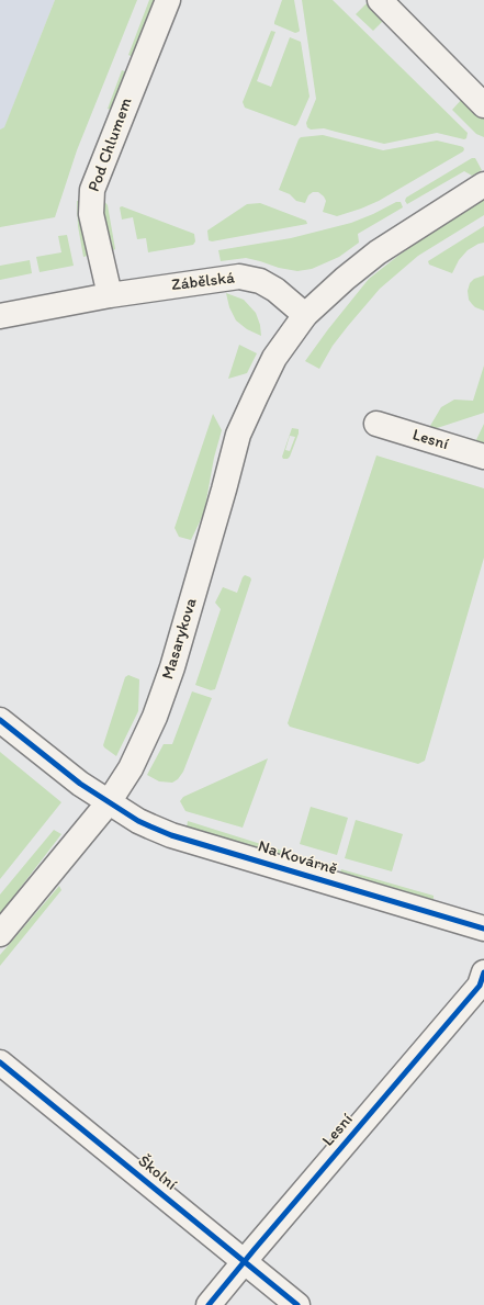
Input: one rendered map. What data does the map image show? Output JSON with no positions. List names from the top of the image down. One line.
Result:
{"streets":{"street":["Pod Chlumem","Zábělská","Lesní","Masarykova","Na Kovárně","Školní"]},"crossings":[["Pod Chlumem","Zábělská"],["Zábělská","Masarykova"],["Lesní","Školní"],["Masarykova","Na Kovárně"]]}
